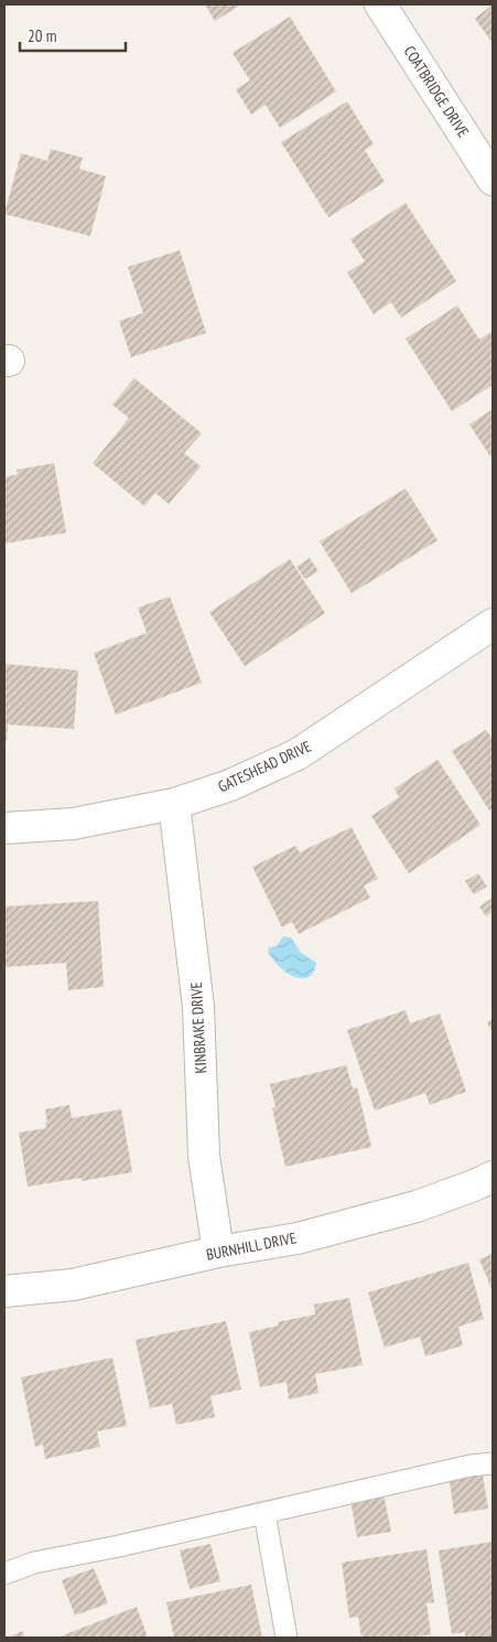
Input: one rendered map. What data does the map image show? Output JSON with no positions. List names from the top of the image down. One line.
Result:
{"streets":{"street":["COATBRIDGE DRIVE","GATESHEAD DRIVE","KINBRAKE DRIVE","BURNHILL DRIVE"]},"crossings":[["GATESHEAD DRIVE","KINBRAKE DRIVE"],["KINBRAKE DRIVE","BURNHILL DRIVE"]],"scale_bar":"20 m"}
